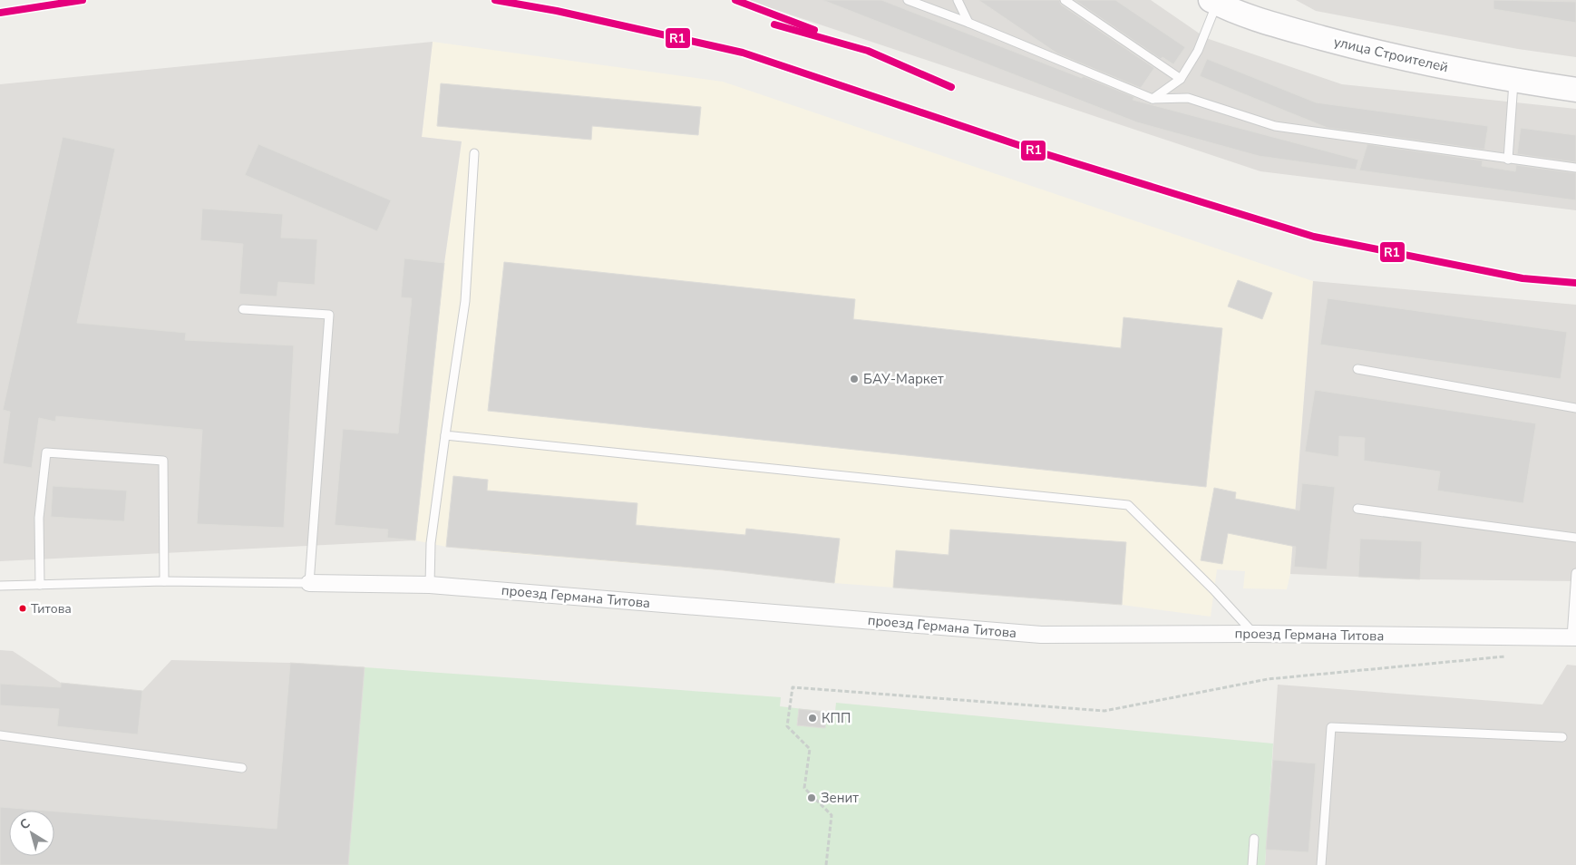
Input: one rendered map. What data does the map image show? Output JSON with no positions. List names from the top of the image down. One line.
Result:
{"streets":{"main road":["улица Строителей"],"street":["проезд Германа Титова"]},"places":["БАУ-Маркет","Титова","КПП","Зенит"],"lines":["transit line R1"],"north":"top left"}
